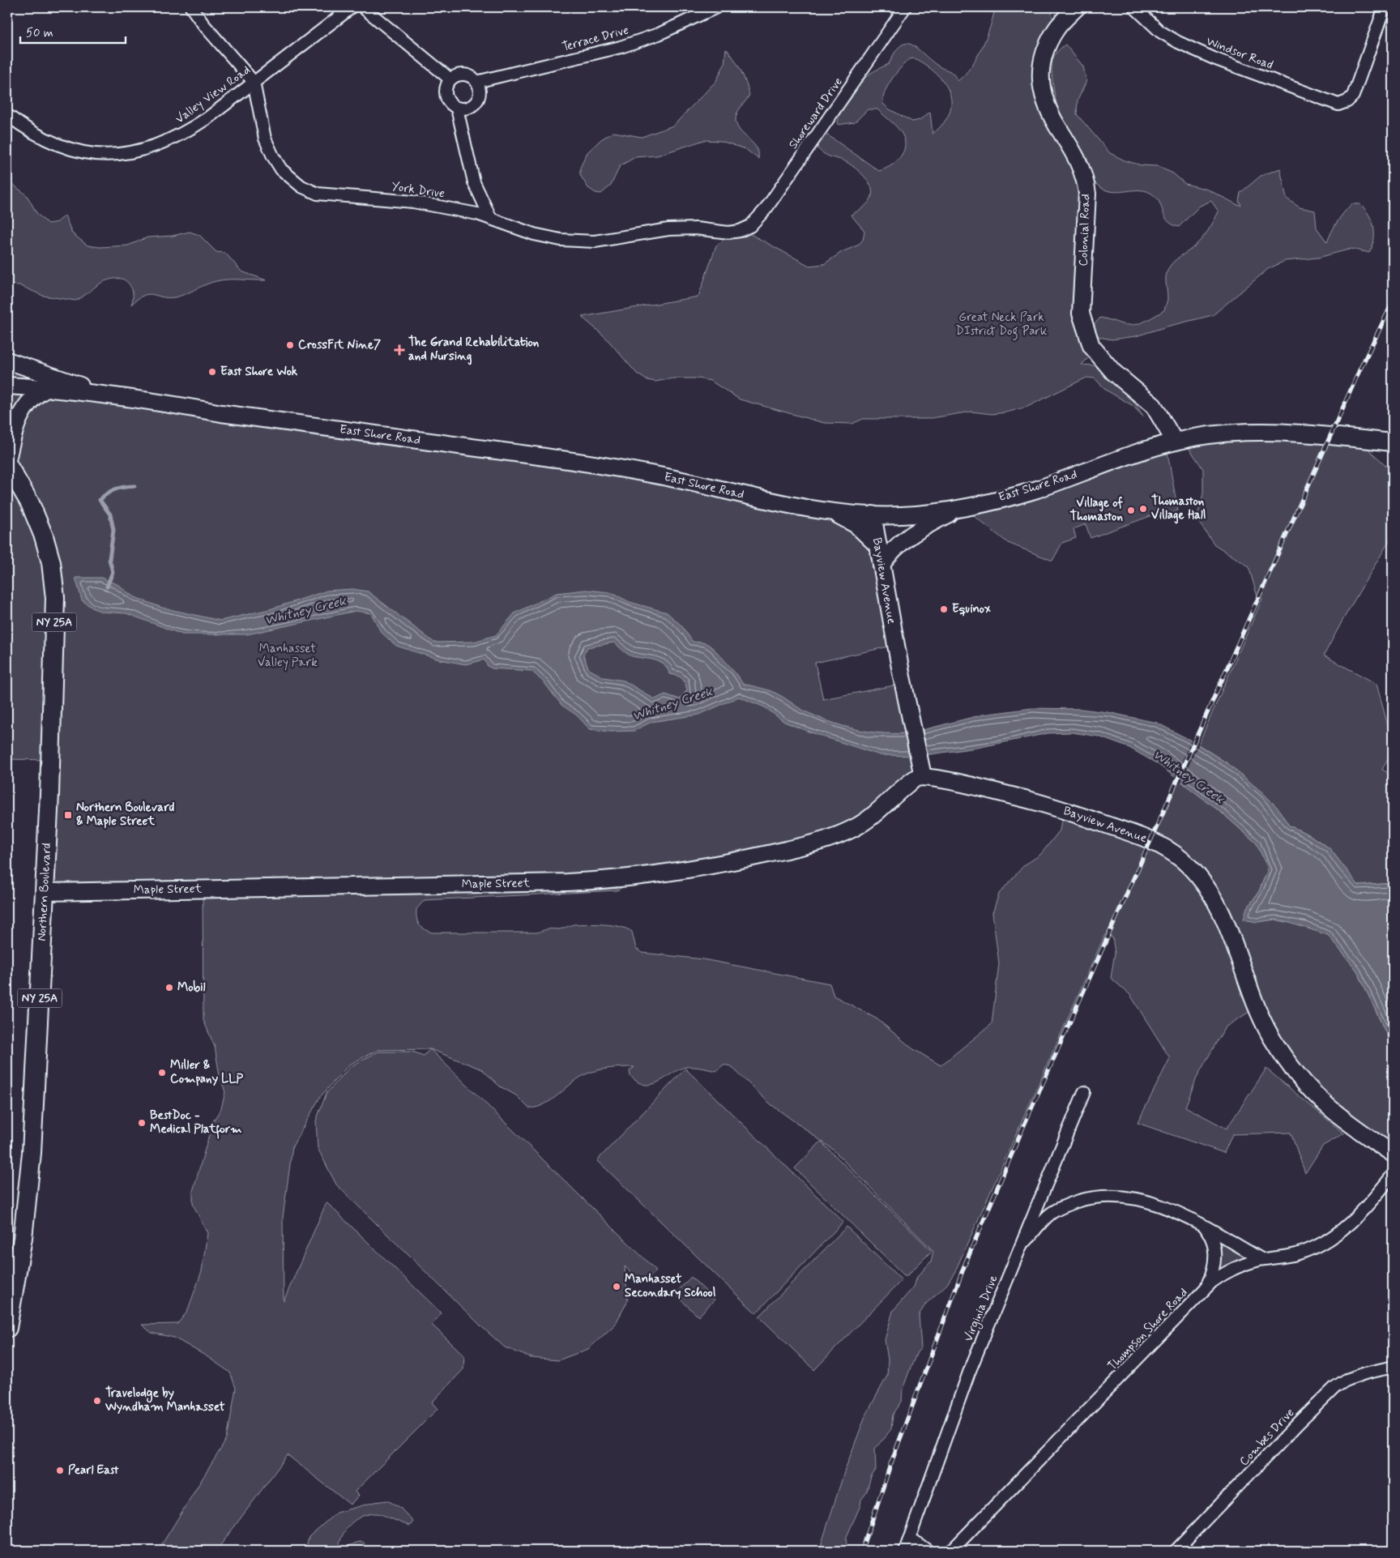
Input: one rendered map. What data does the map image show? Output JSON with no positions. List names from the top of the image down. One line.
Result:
{"streets":{"main road":["NY 25A","Northern Boulevard"],"street":["Terrace Drive","Windsor Road","Valley View Road","Shoreward Drive","York Drive","Colonial Road","East Shore Road","Bayview Avenue","Maple Street","Virginia Drive","Thompson Shore Road","Combes Drive"]},"crossings":[["Valley View Road","York Drive"],["Shoreward Drive","York Drive"],["Colonial Road","East Shore Road"],["East Shore Road","Bayview Avenue"],["Bayview Avenue","Maple Street"],["Maple Street","Northern Boulevard"]],"water":["Whitney Creek"],"parks":["Great Neck Park DIstrict Dog Park","Manhasset Valley Park"],"places":{"other":["CrossFit Nine7","East Shore Wok","Thomaston Village Hall","Village of Thomaston","Equinox","Mobil","Miller & Company LLP","BestDoc - Medical Platform","Manhasset Secondary School","Travelodge by Wyndham Manhasset","Pearl East"],"health":["The Grand Rehabilitation and Nursing"],"transit":["Northern Boulevard & Maple Street"]},"scale_bar":"50 m"}
